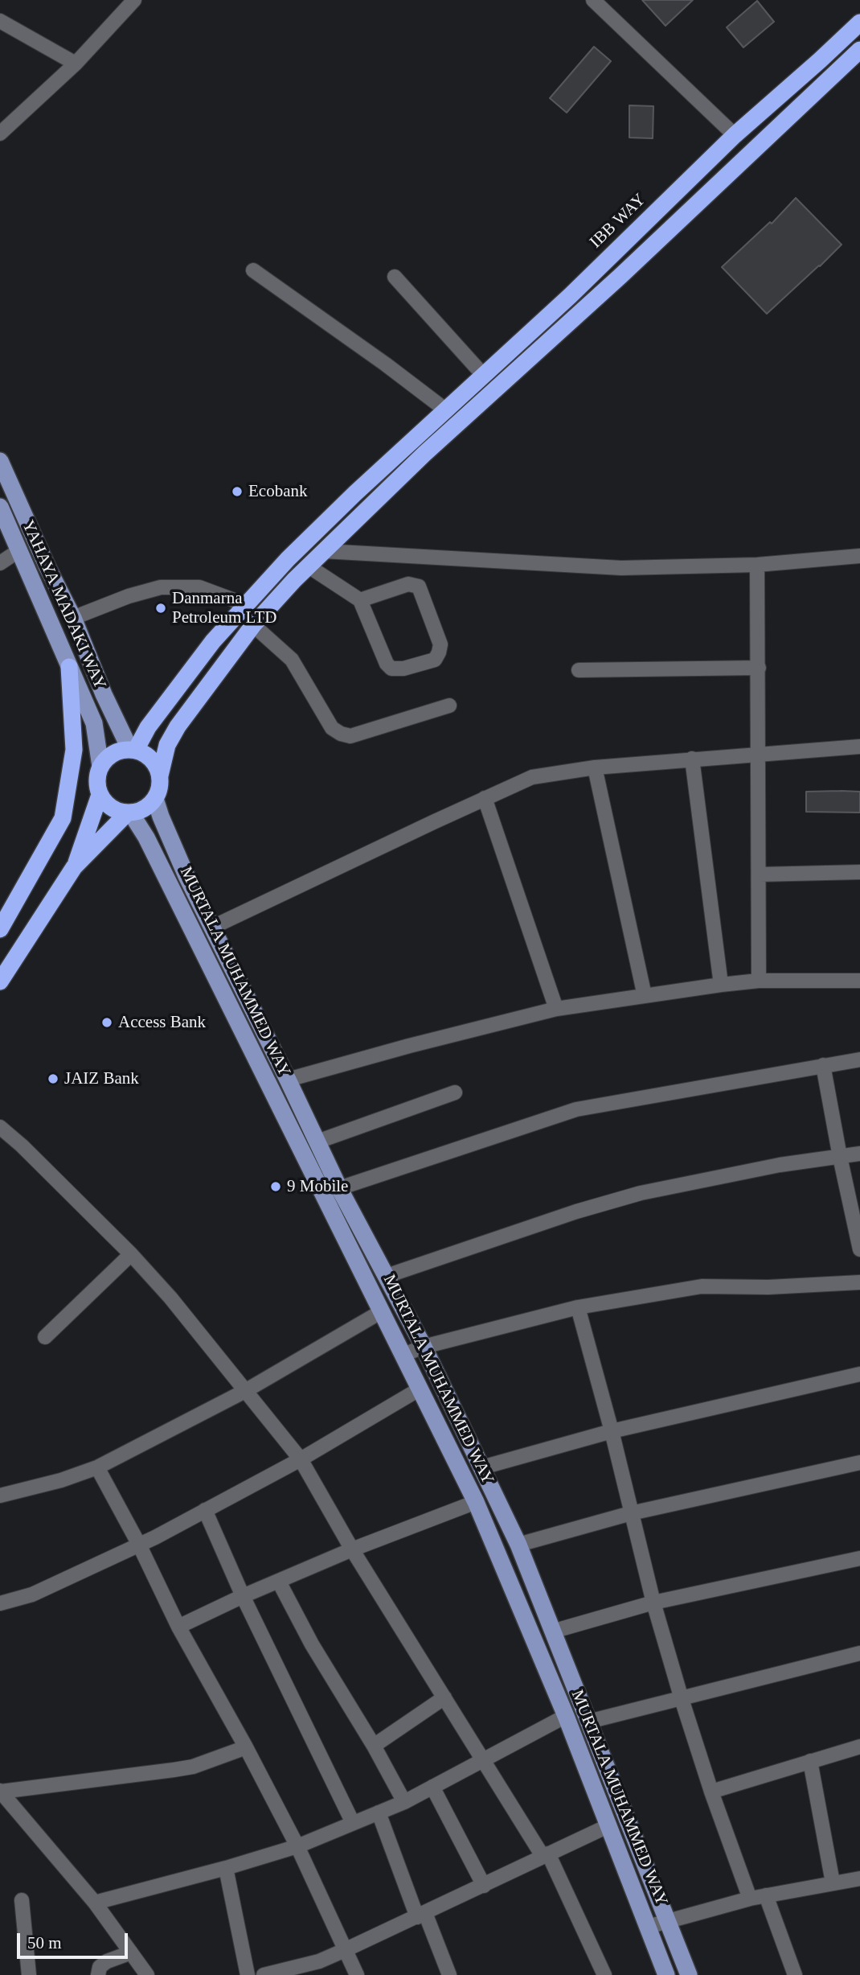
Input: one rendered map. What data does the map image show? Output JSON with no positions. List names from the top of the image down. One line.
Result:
{"streets":{"highway":["IBB WAY"],"main road":["YAHAYA MADAKI WAY","MURTALA MUHAMMED WAY"]},"crossings":[["IBB WAY","YAHAYA MADAKI WAY"],["IBB WAY","MURTALA MUHAMMED WAY"],["YAHAYA MADAKI WAY","MURTALA MUHAMMED WAY"]],"places":["Ecobank","Danmarna Petroleum LTD","Access Bank","JAIZ Bank","9 Mobile"],"scale_bar":"50 m"}
